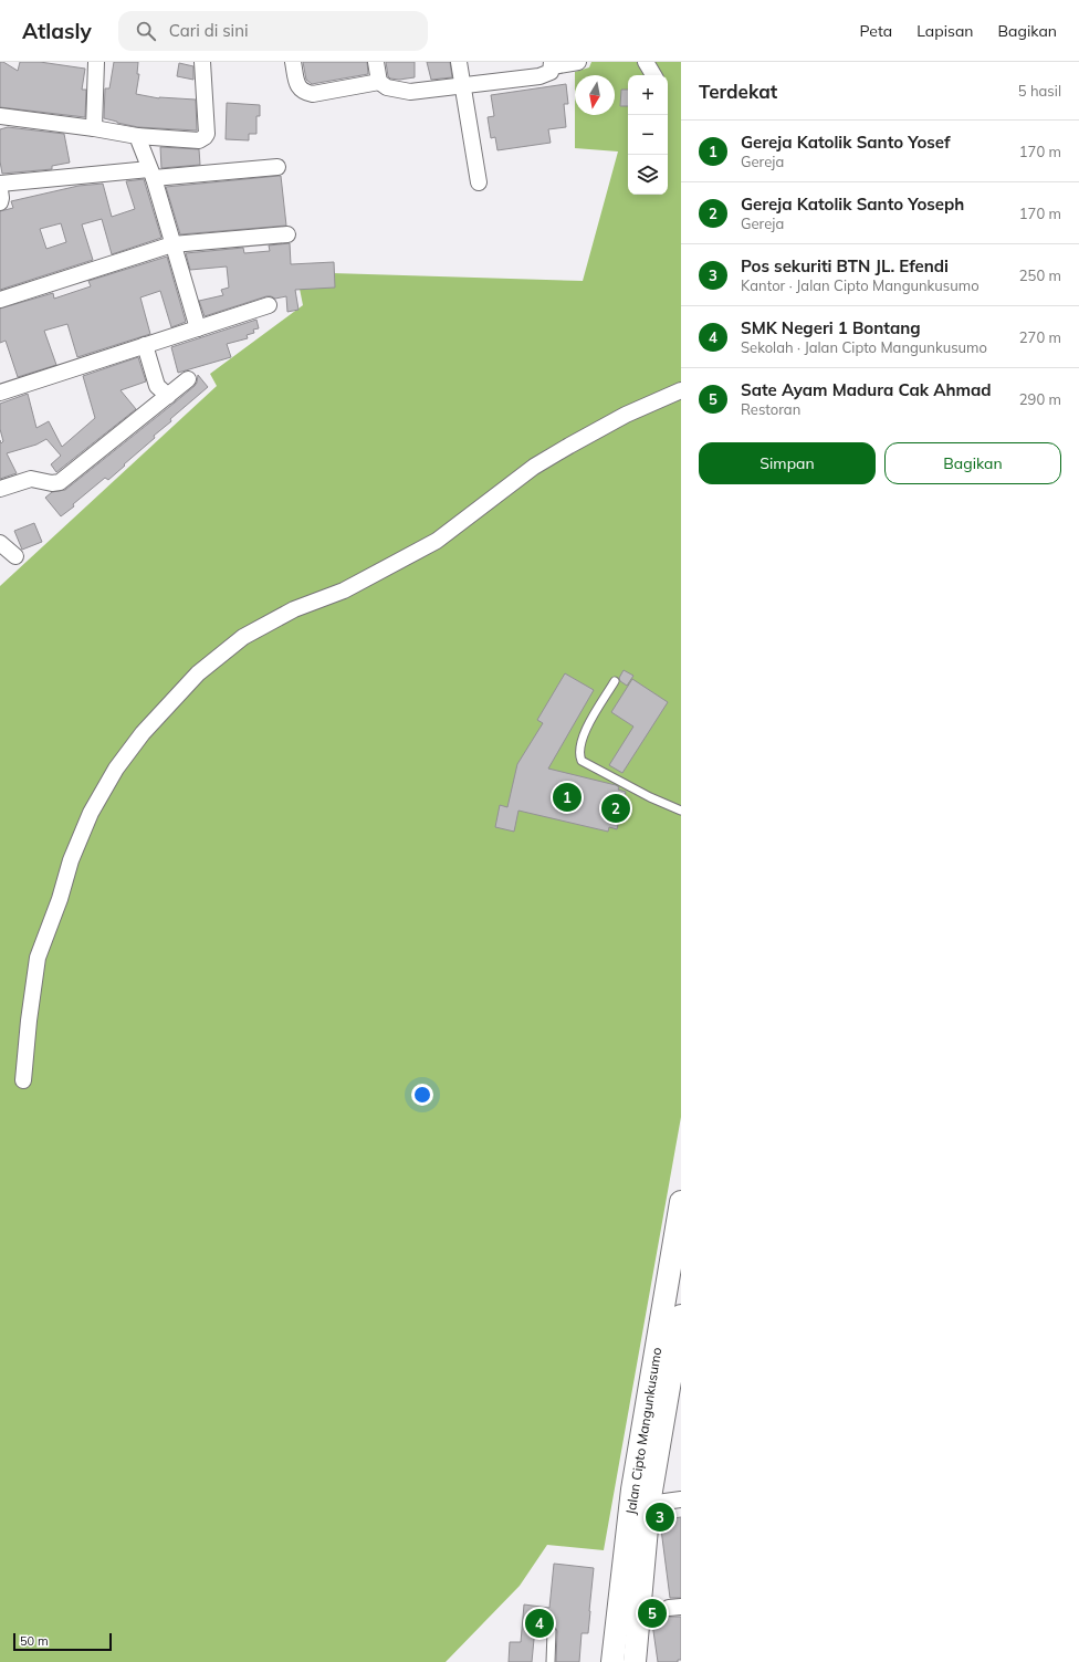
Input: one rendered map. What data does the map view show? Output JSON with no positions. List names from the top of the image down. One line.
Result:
{"streets":{"street":["Jalan Cipto Mangunkusumo"]},"scale_bar":"50 m","north":"bottom","page":{"header":"Atlasly","search":"Cari di sini","nav":["Peta","Lapisan","Bagikan"],"heading":["Terdekat","5 hasil"],"map_buttons":["+","−"],"list":[{"mark":"1","name":"Gereja Katolik Santo Yosef","note":"Gereja","value":"170 m"},{"mark":"2","name":"Gereja Katolik Santo Yoseph","note":"Gereja","value":"170 m"},{"mark":"3","name":"Pos sekuriti BTN JL. Efendi","note":"Kantor · Jalan Cipto Mangunkusumo","value":"250 m"},{"mark":"4","name":"SMK Negeri 1 Bontang","note":"Sekolah · Jalan Cipto Mangunkusumo","value":"270 m"},{"mark":"5","name":"Sate Ayam Madura Cak Ahmad","note":"Restoran","value":"290 m"}],"buttons":["Simpan","Bagikan"],"pins":["1","2","3","5","4"],"scale":"50 m"}}
